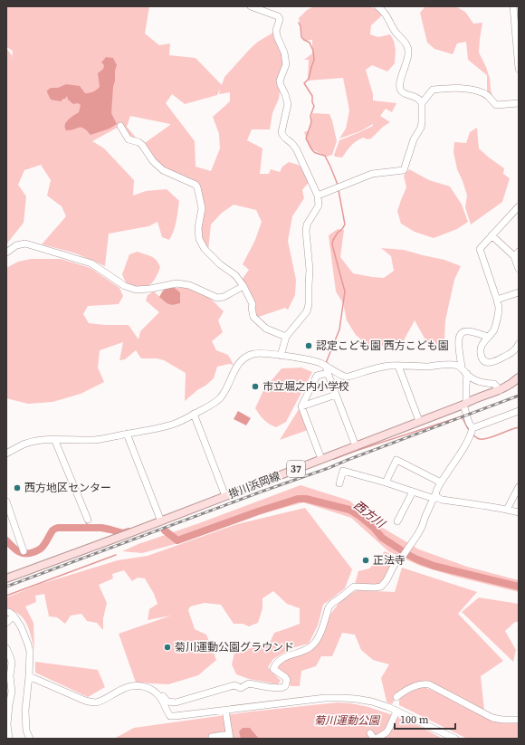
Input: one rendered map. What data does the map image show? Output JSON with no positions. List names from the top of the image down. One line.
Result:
{"streets":{"main road":["37","掛川浜岡線"]},"water":["西方川"],"parks":["菊川運動公園"],"places":["認定こども園 西方こども園","市立堀之内小学校","西方地区センター","正法寺","菊川運動公園グラウンド"],"scale_bar":"100 m"}
